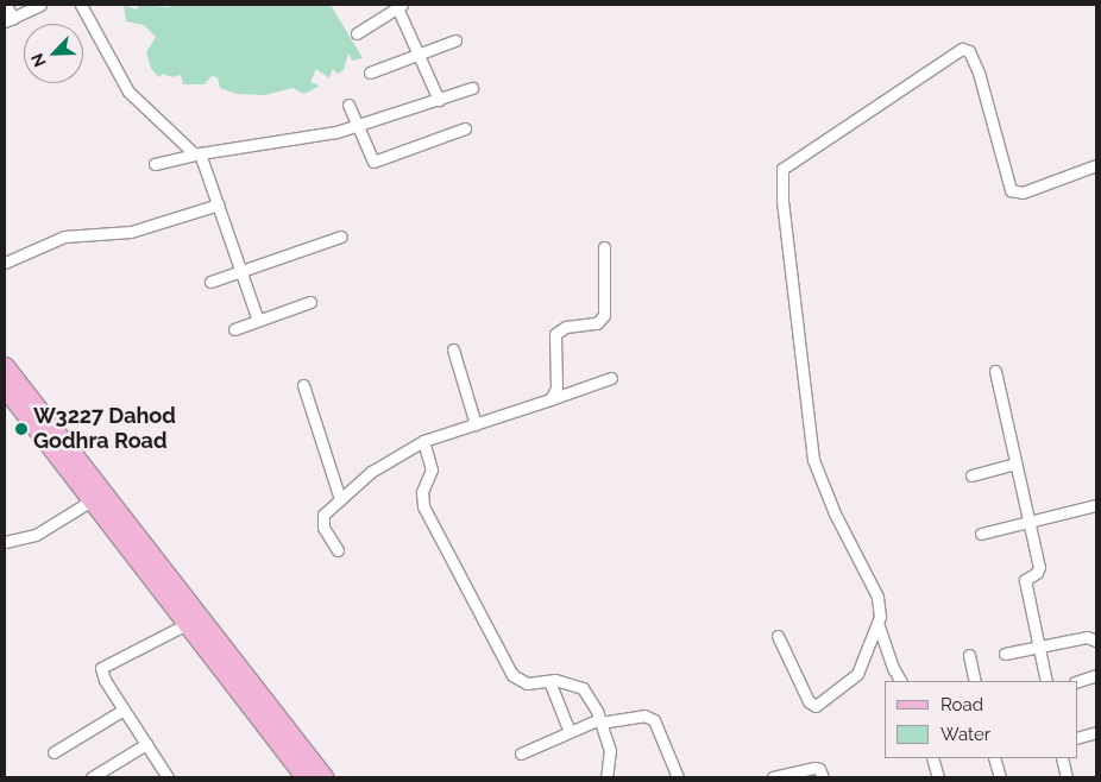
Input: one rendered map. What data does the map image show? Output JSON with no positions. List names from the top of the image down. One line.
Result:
{"places":["W3227 Dahod Godhra Road"],"legend":["Road","Water"],"north":"bottom left"}
